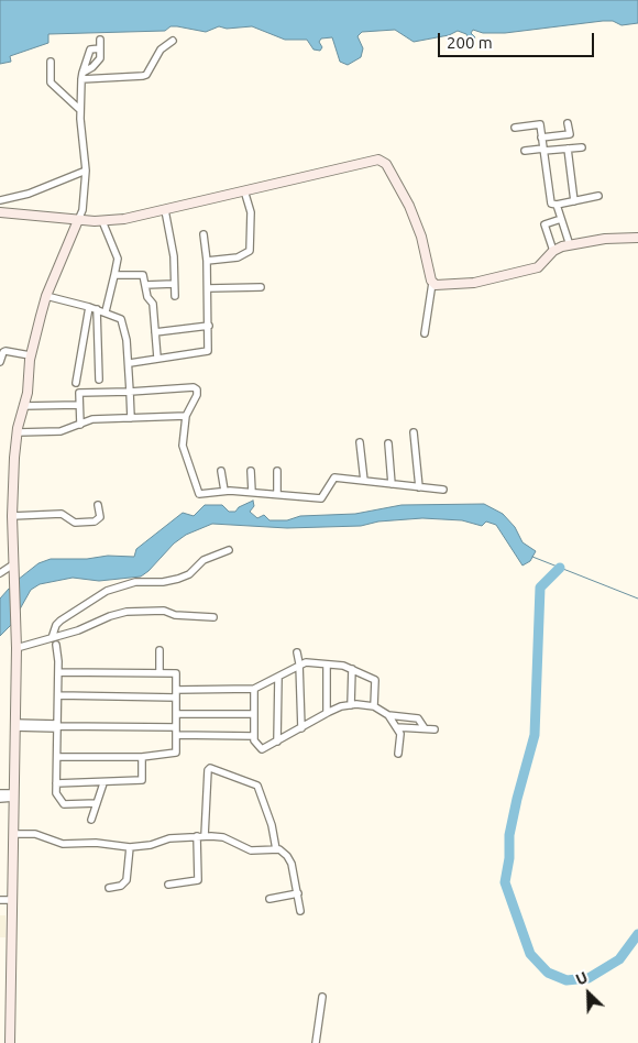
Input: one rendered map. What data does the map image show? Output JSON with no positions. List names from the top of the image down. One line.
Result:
{"scale_bar":"200 m","north":"top left"}
